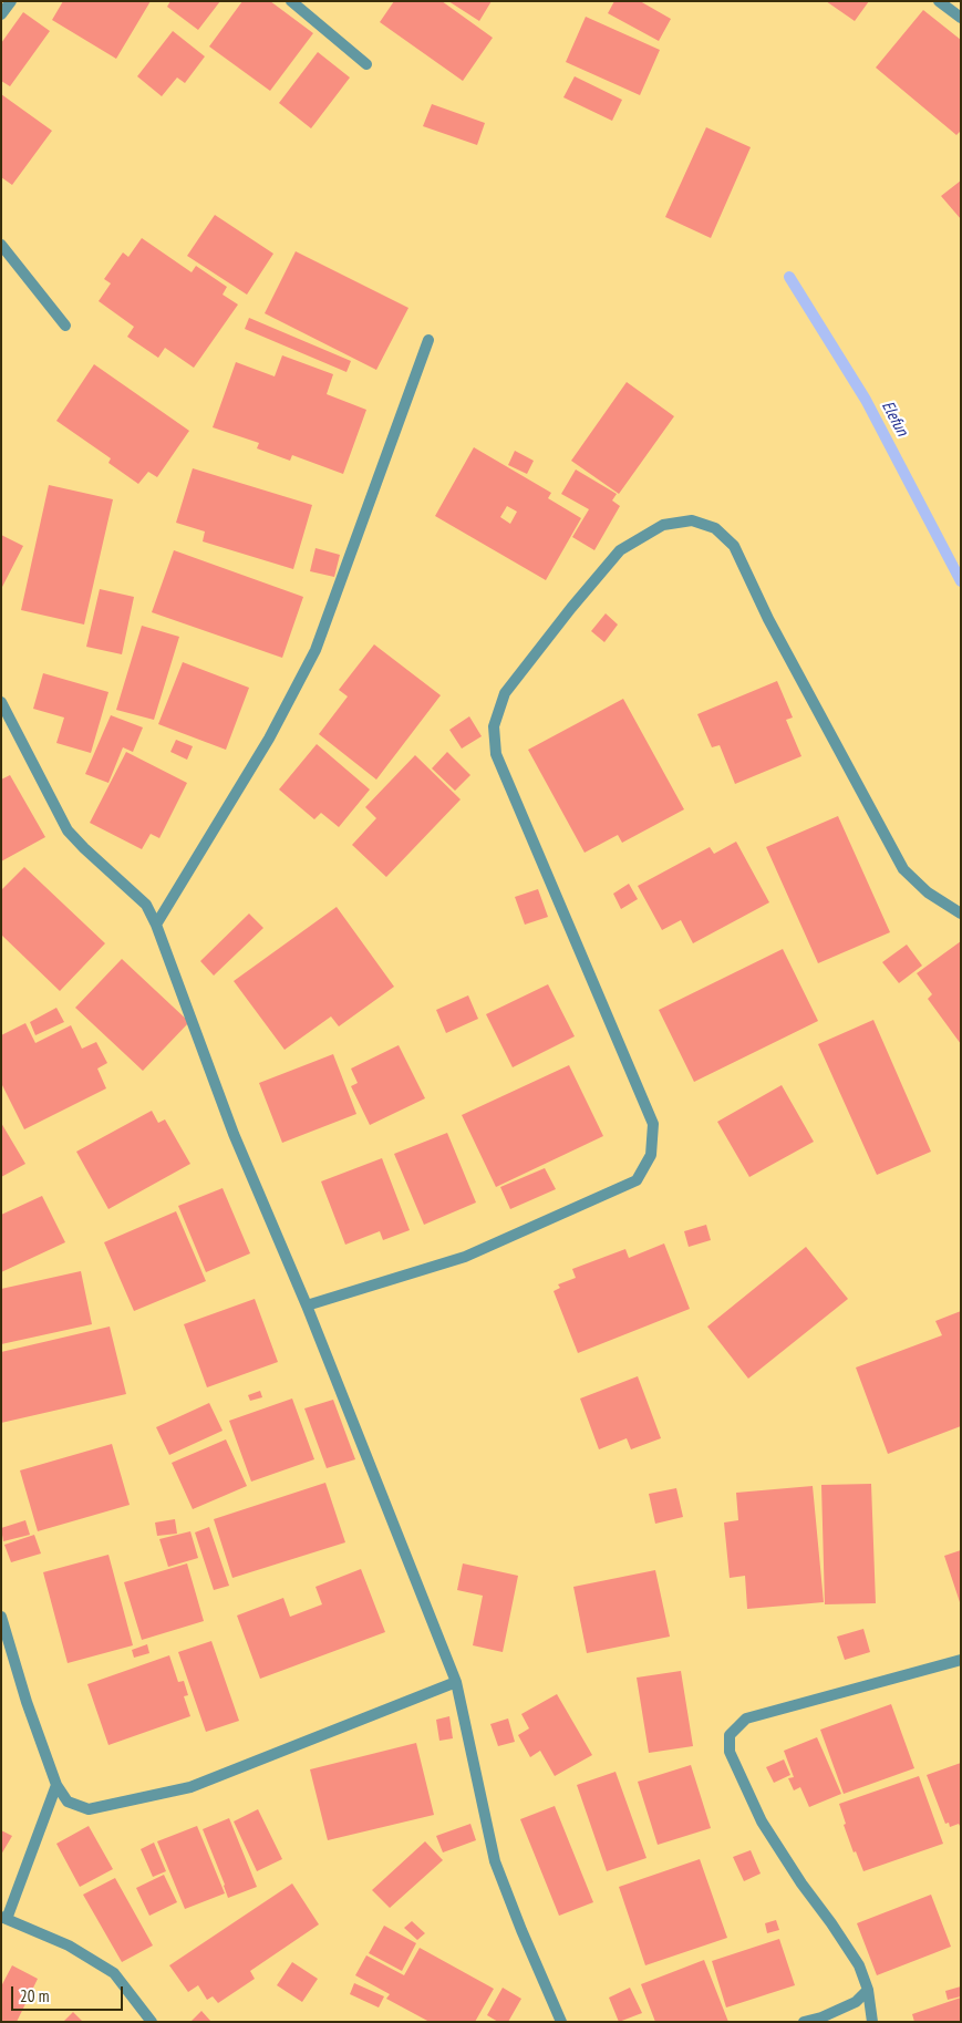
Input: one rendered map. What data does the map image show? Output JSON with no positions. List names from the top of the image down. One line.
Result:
{"water":["Elefun"],"scale_bar":"20 m"}
